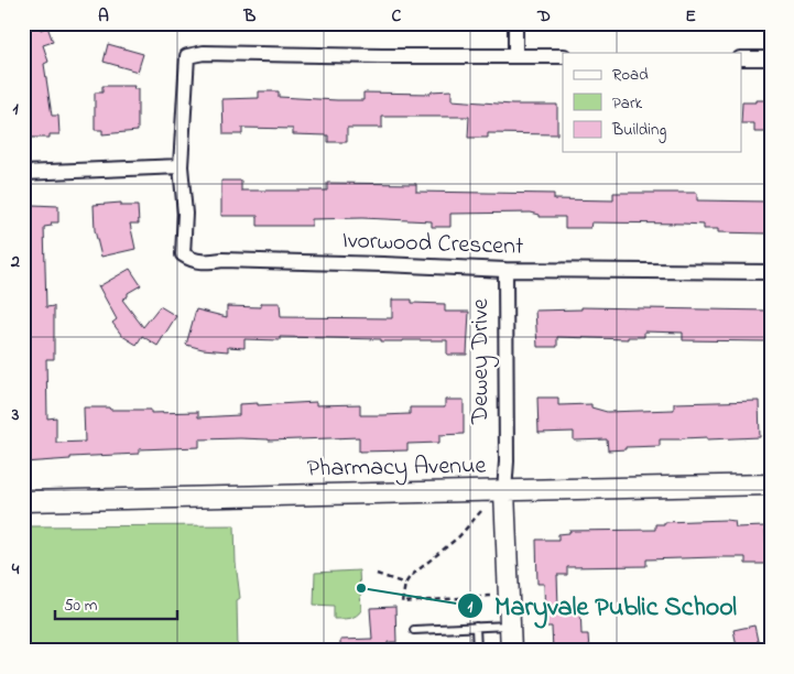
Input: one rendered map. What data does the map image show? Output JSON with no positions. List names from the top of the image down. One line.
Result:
{"streets":{"street":["Ivorwood Crescent","Dewey Drive","Pharmacy Avenue"]},"crossings":[["Ivorwood Crescent","Dewey Drive"],["Dewey Drive","Pharmacy Avenue"]],"places":["Maryvale Public School"],"legend":["Road","Park","Building"],"scale_bar":"50 m","grid":{"columns":["A","B","C","D","E"],"rows":["1","2","3","4"]}}
